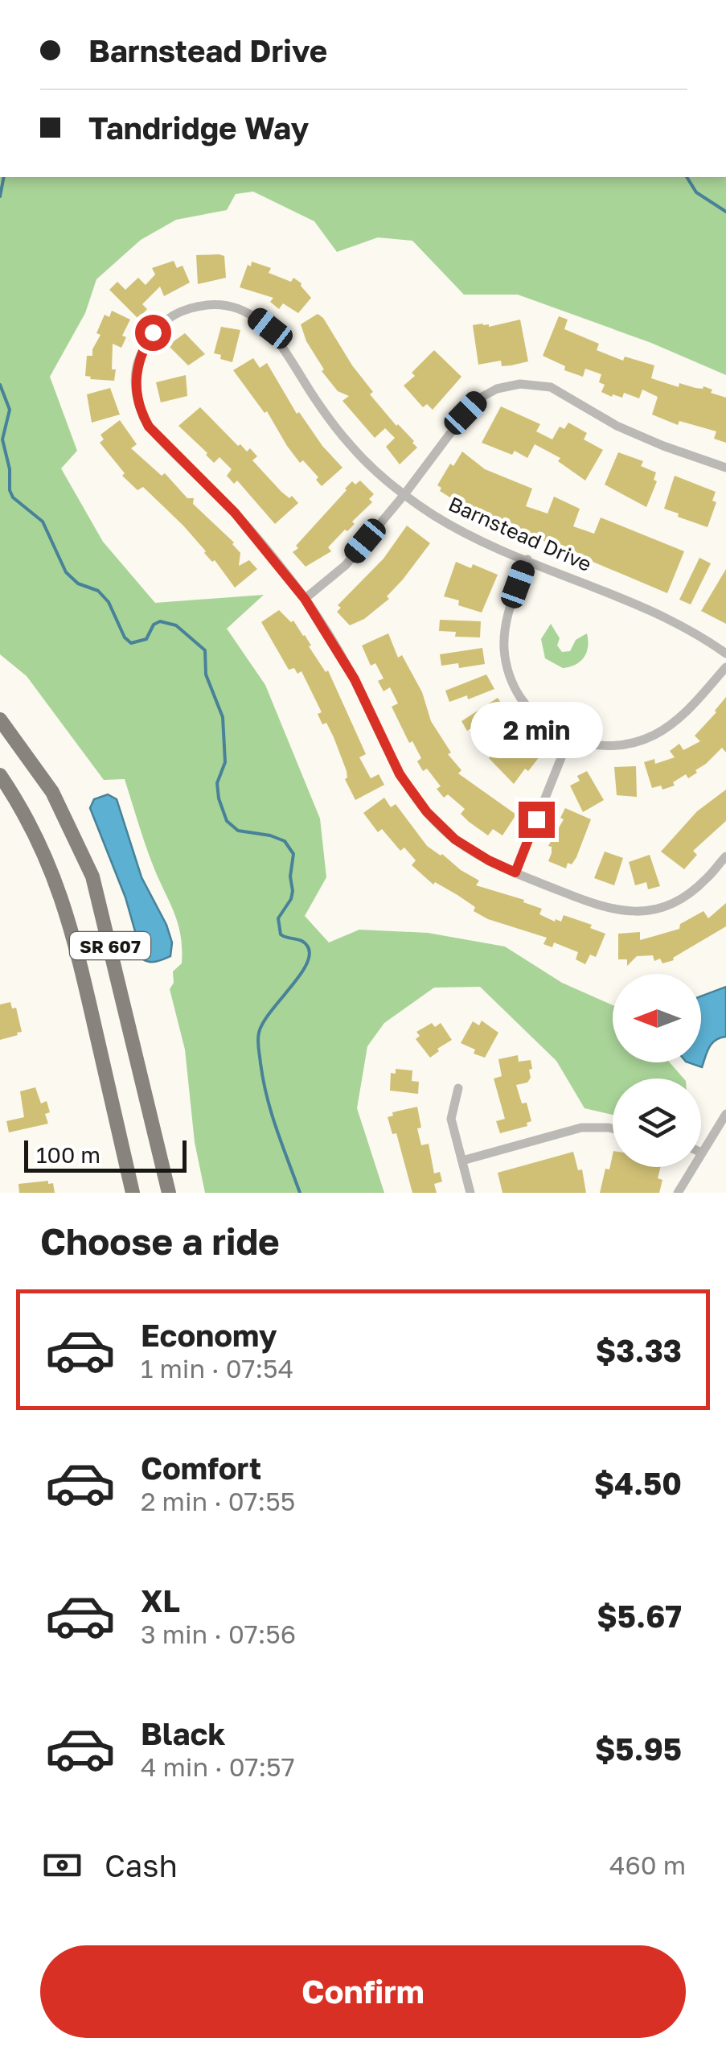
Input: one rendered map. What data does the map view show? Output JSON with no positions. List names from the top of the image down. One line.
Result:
{"streets":{"main road":["SR 607"],"street":["Barnstead Drive"]},"scale_bar":"100 m","north":"left","page":{"banner":["Barnstead Drive","Tandridge Way"],"bubble":"2 min","scale":"100 m","heading":"Choose a ride","list":[{"name":"Economy","note":"1 min · 07:54","value":"$3.33"},{"name":"Comfort","note":"2 min · 07:55","value":"$4.50"},{"name":"XL","note":"3 min · 07:56","value":"$5.67"},{"name":"Black","note":"4 min · 07:57","value":"$5.95"}],"pay":["Cash","460 m"],"buttons":"Confirm"}}
